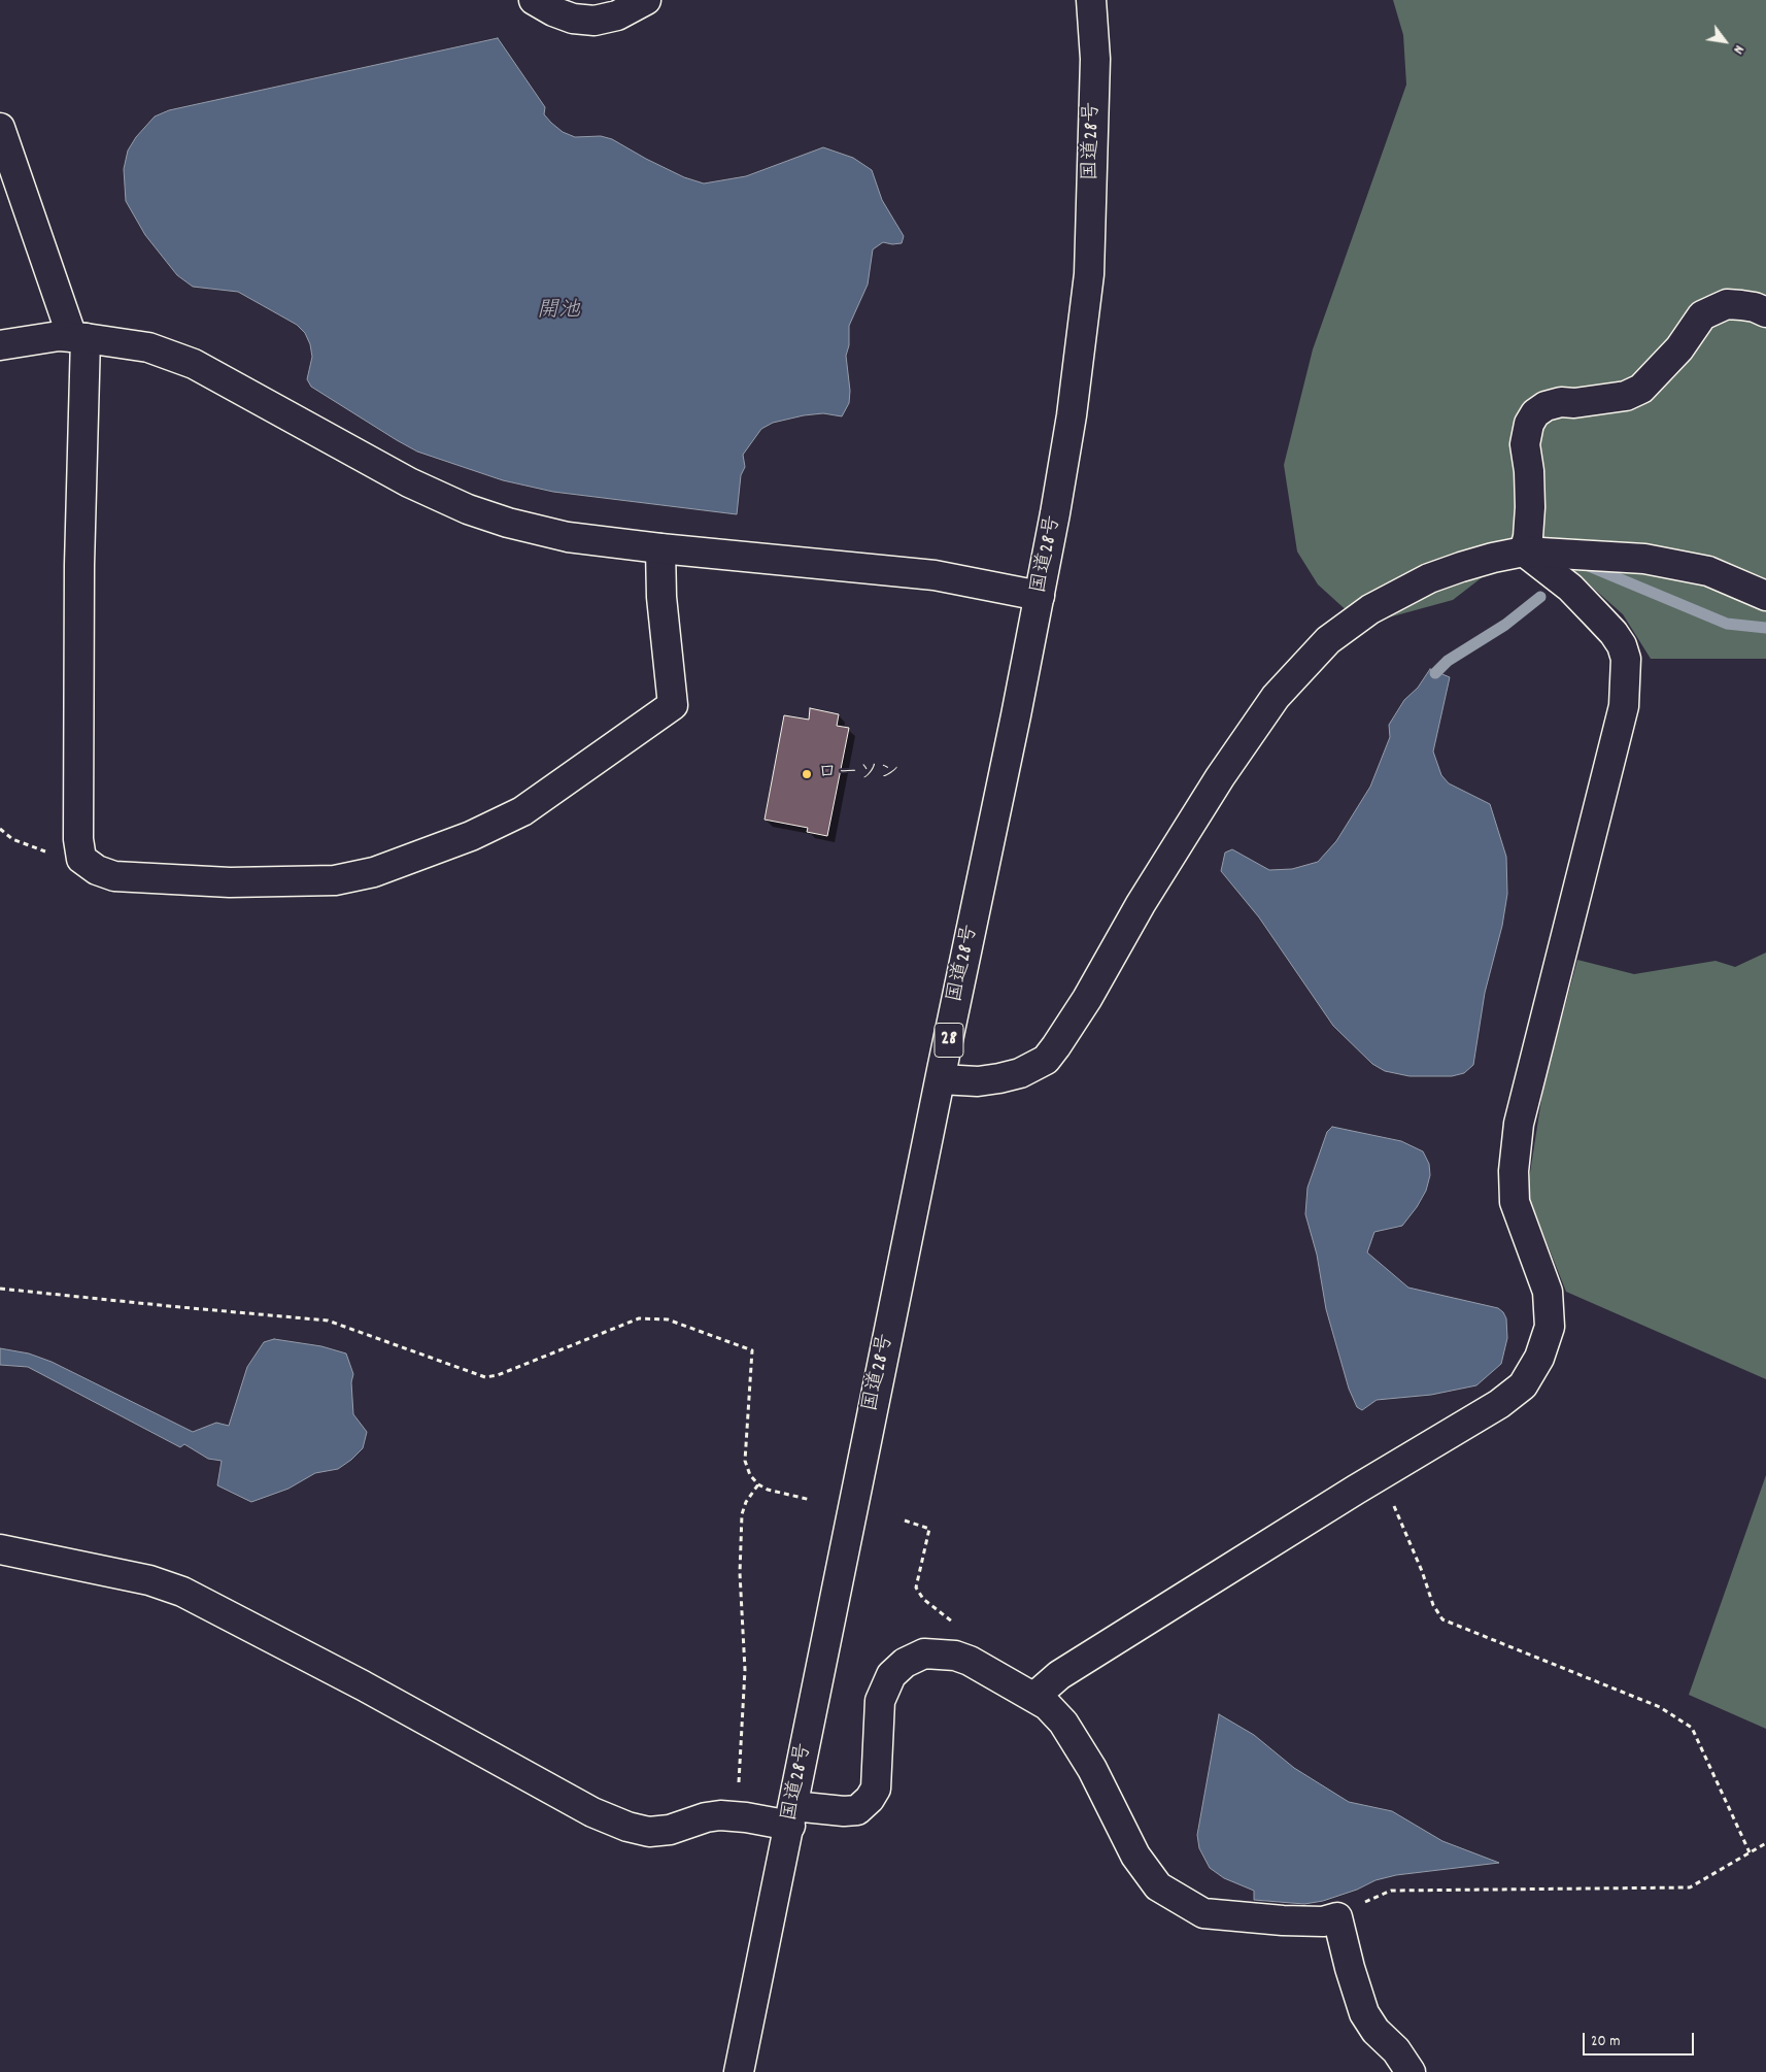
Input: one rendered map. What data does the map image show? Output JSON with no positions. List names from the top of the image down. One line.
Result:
{"streets":{"main road":["国道28号","28"]},"water":["開池"],"places":["ローソン"],"scale_bar":"20 m","north":"bottom right"}
